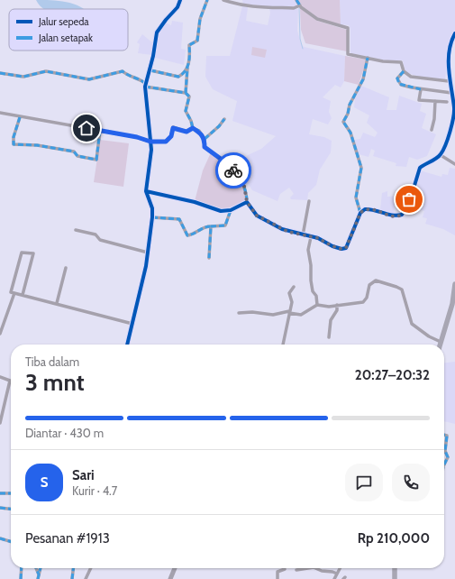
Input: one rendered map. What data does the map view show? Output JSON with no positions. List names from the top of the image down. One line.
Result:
{"legend":["Jalur sepeda","Jalan setapak"],"page":{"heading":["3 mnt","Tiba dalam","20:27–20:32"],"panel":["Sari","Kurir · 4.7","Pesanan #1913","Rp 210,000"],"bar":"Diantar · 430 m","round":"S"}}
